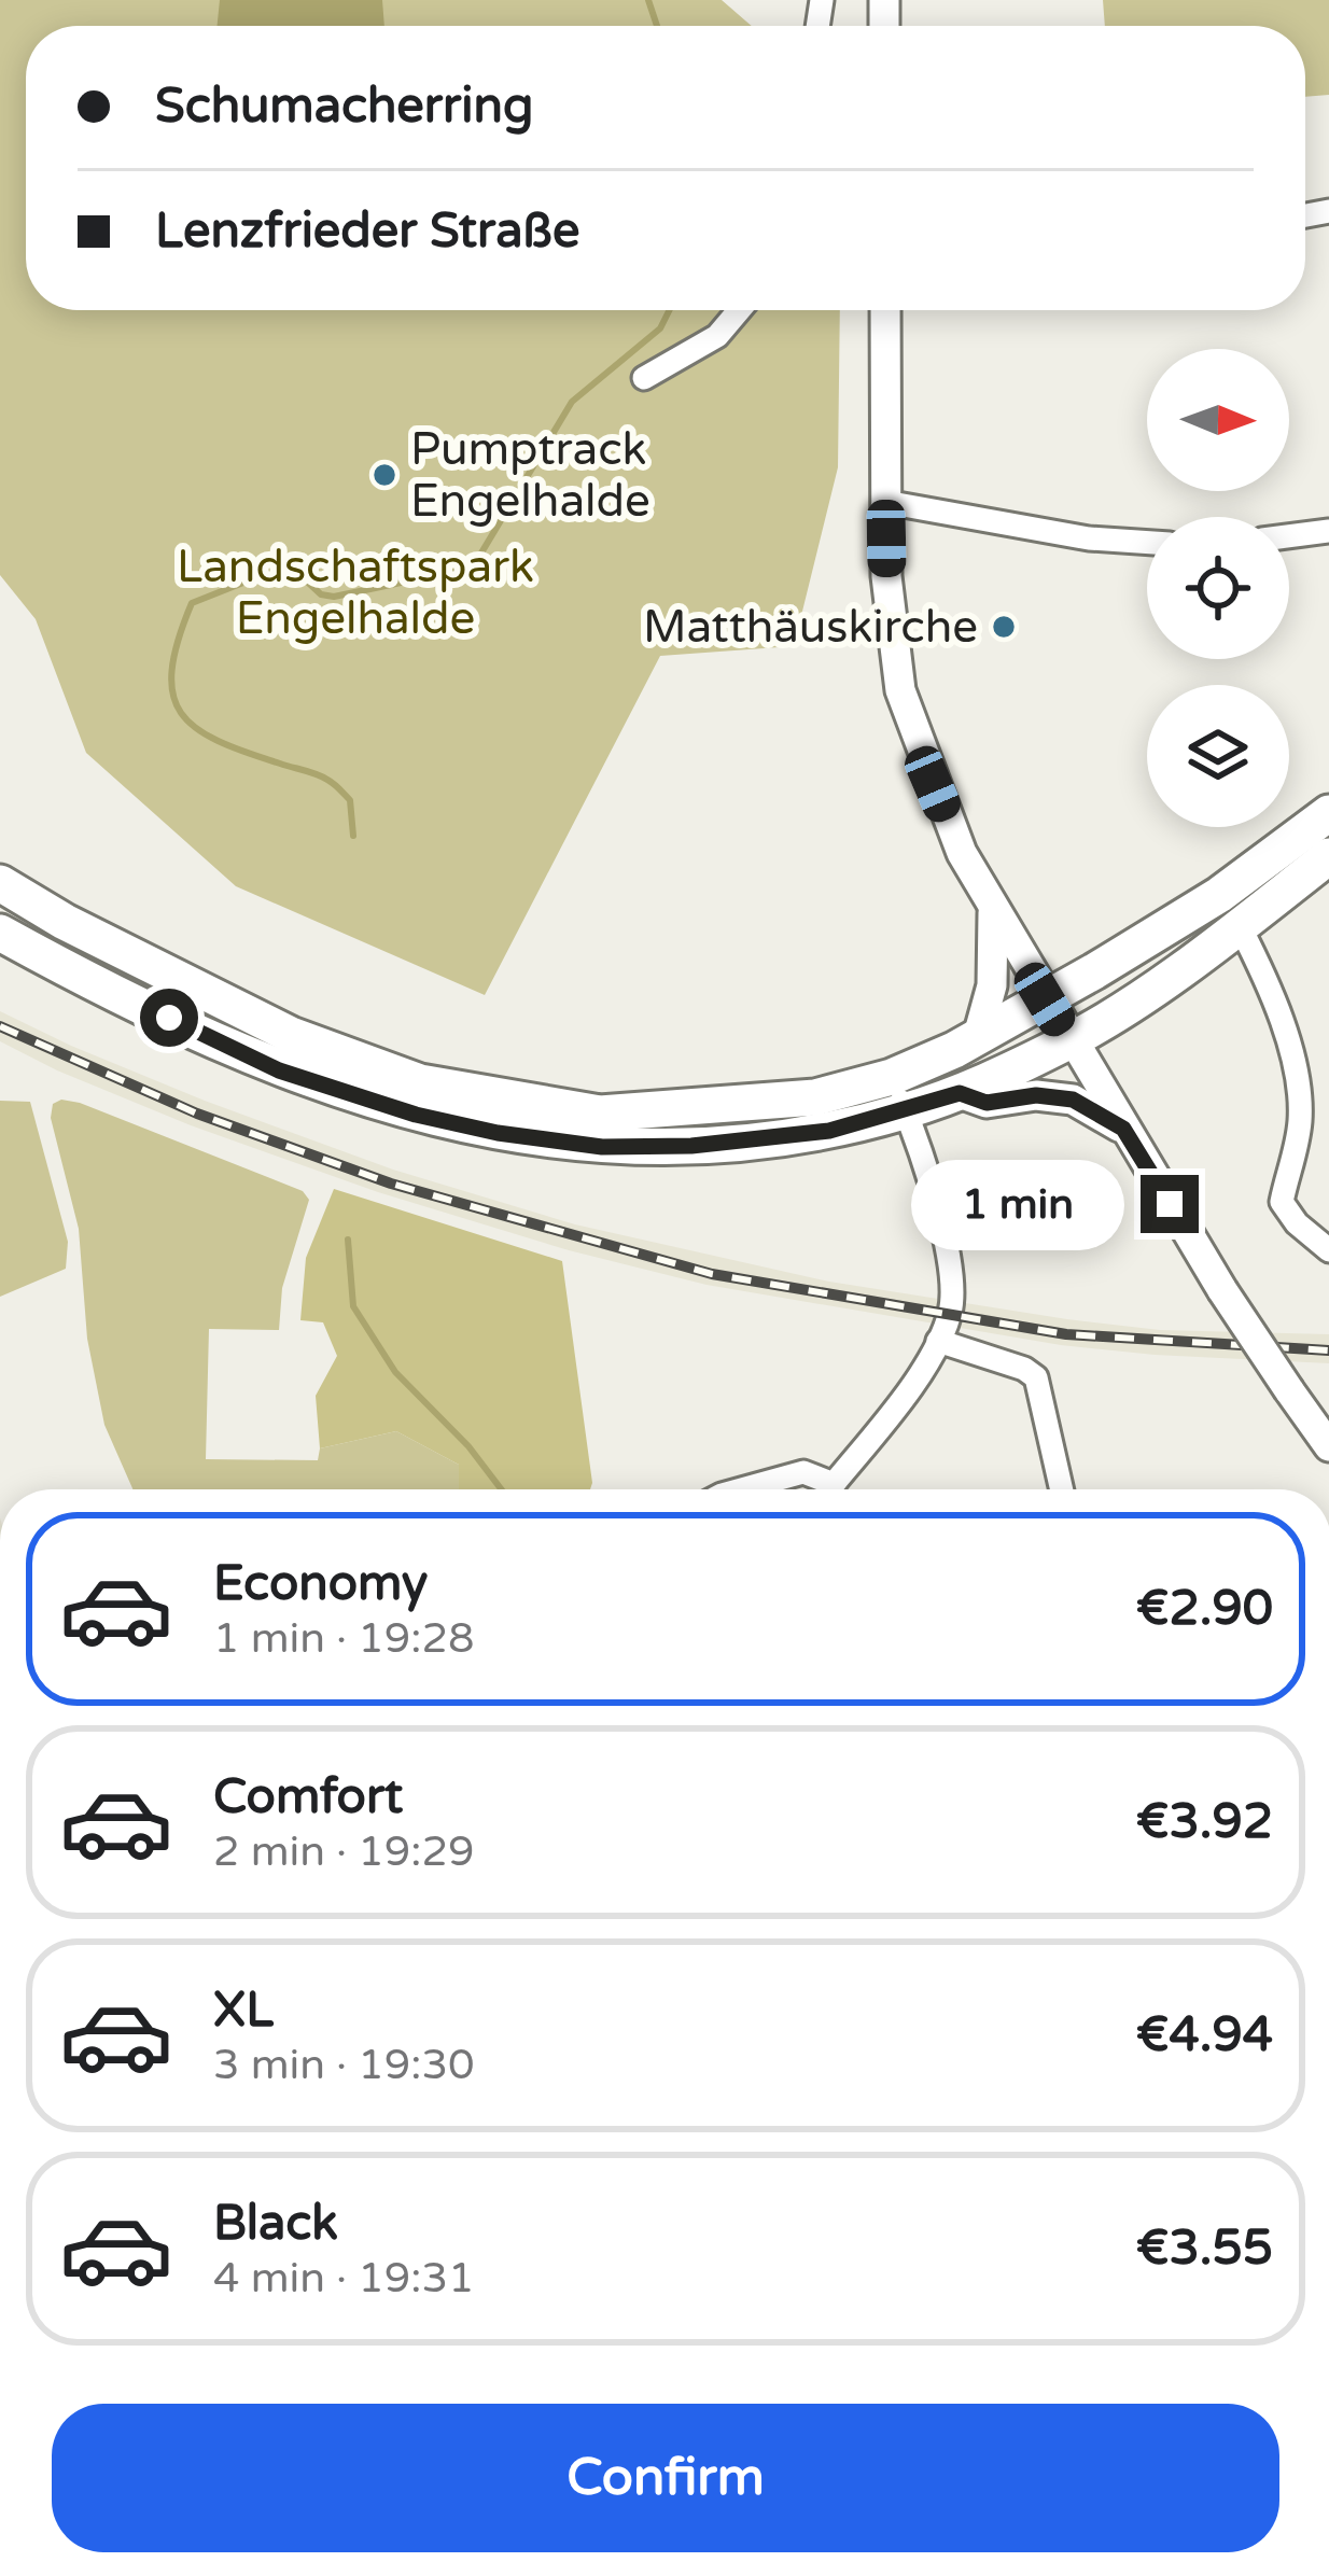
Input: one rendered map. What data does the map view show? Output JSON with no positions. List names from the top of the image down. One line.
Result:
{"parks":["Landschaftspark Engelhalde"],"places":["Pumptrack Engelhalde","Matthäuskirche"],"north":"right","page":{"banner":["Schumacherring","Lenzfrieder Straße"],"bubble":"1 min","list":[{"name":"Economy","note":"1 min · 19:28","value":"€2.90"},{"name":"Comfort","note":"2 min · 19:29","value":"€3.92"},{"name":"XL","note":"3 min · 19:30","value":"€4.94"},{"name":"Black","note":"4 min · 19:31","value":"€3.55"}],"buttons":"Confirm"}}
